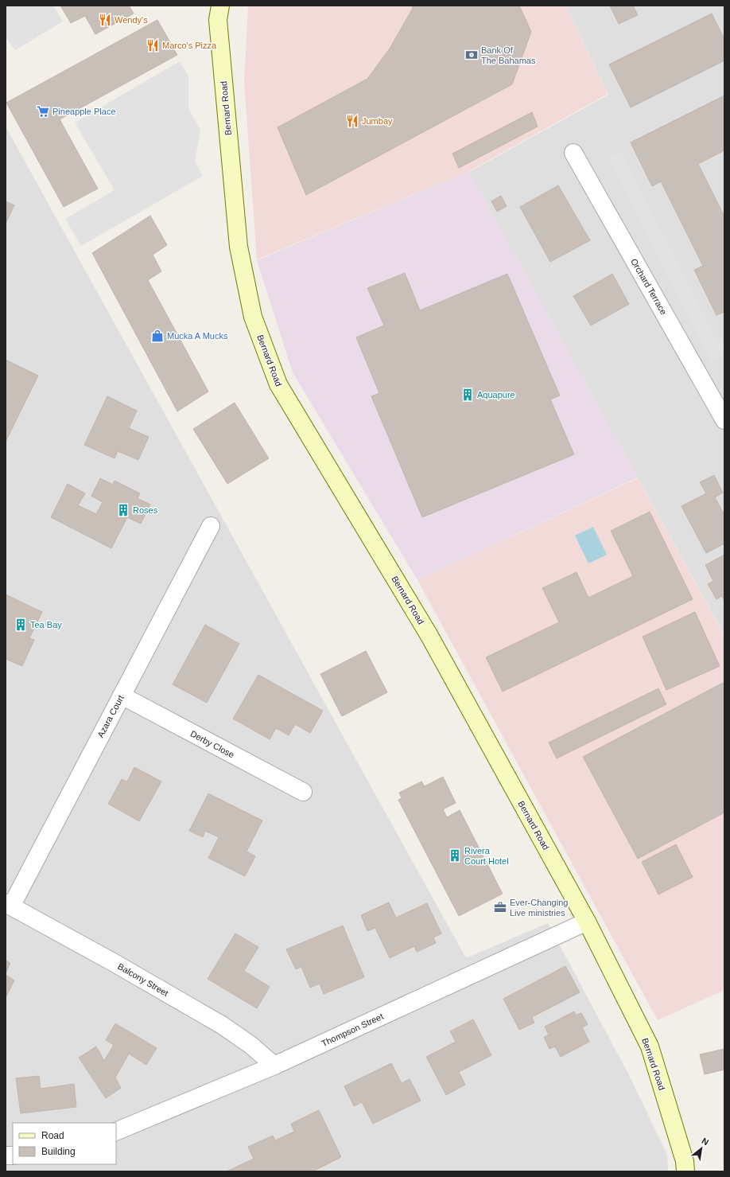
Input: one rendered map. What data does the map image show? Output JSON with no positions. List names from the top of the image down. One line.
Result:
{"streets":{"main road":["Bernard Road"],"street":["Orchard Terrace","Azara Court","Derby Close","Balcony Street","Thompson Street"]},"crossings":[["Bernard Road","Thompson Street"],["Azara Court","Derby Close"],["Azara Court","Balcony Street"],["Balcony Street","Thompson Street"]],"places":{"restaurant":["Wendy's","Marco's Pizza","Jumbay"],"bank":["Bank Of The Bahamas"],"supermarket":["Pineapple Place"],"shop":["Mucka A Mucks"],"building":["Aquapure","Roses","Tea Bay","Rivera Court Hotel"],"office":["Ever-Changing Live ministries"]},"legend":["Road","Building"],"north":"top right"}
